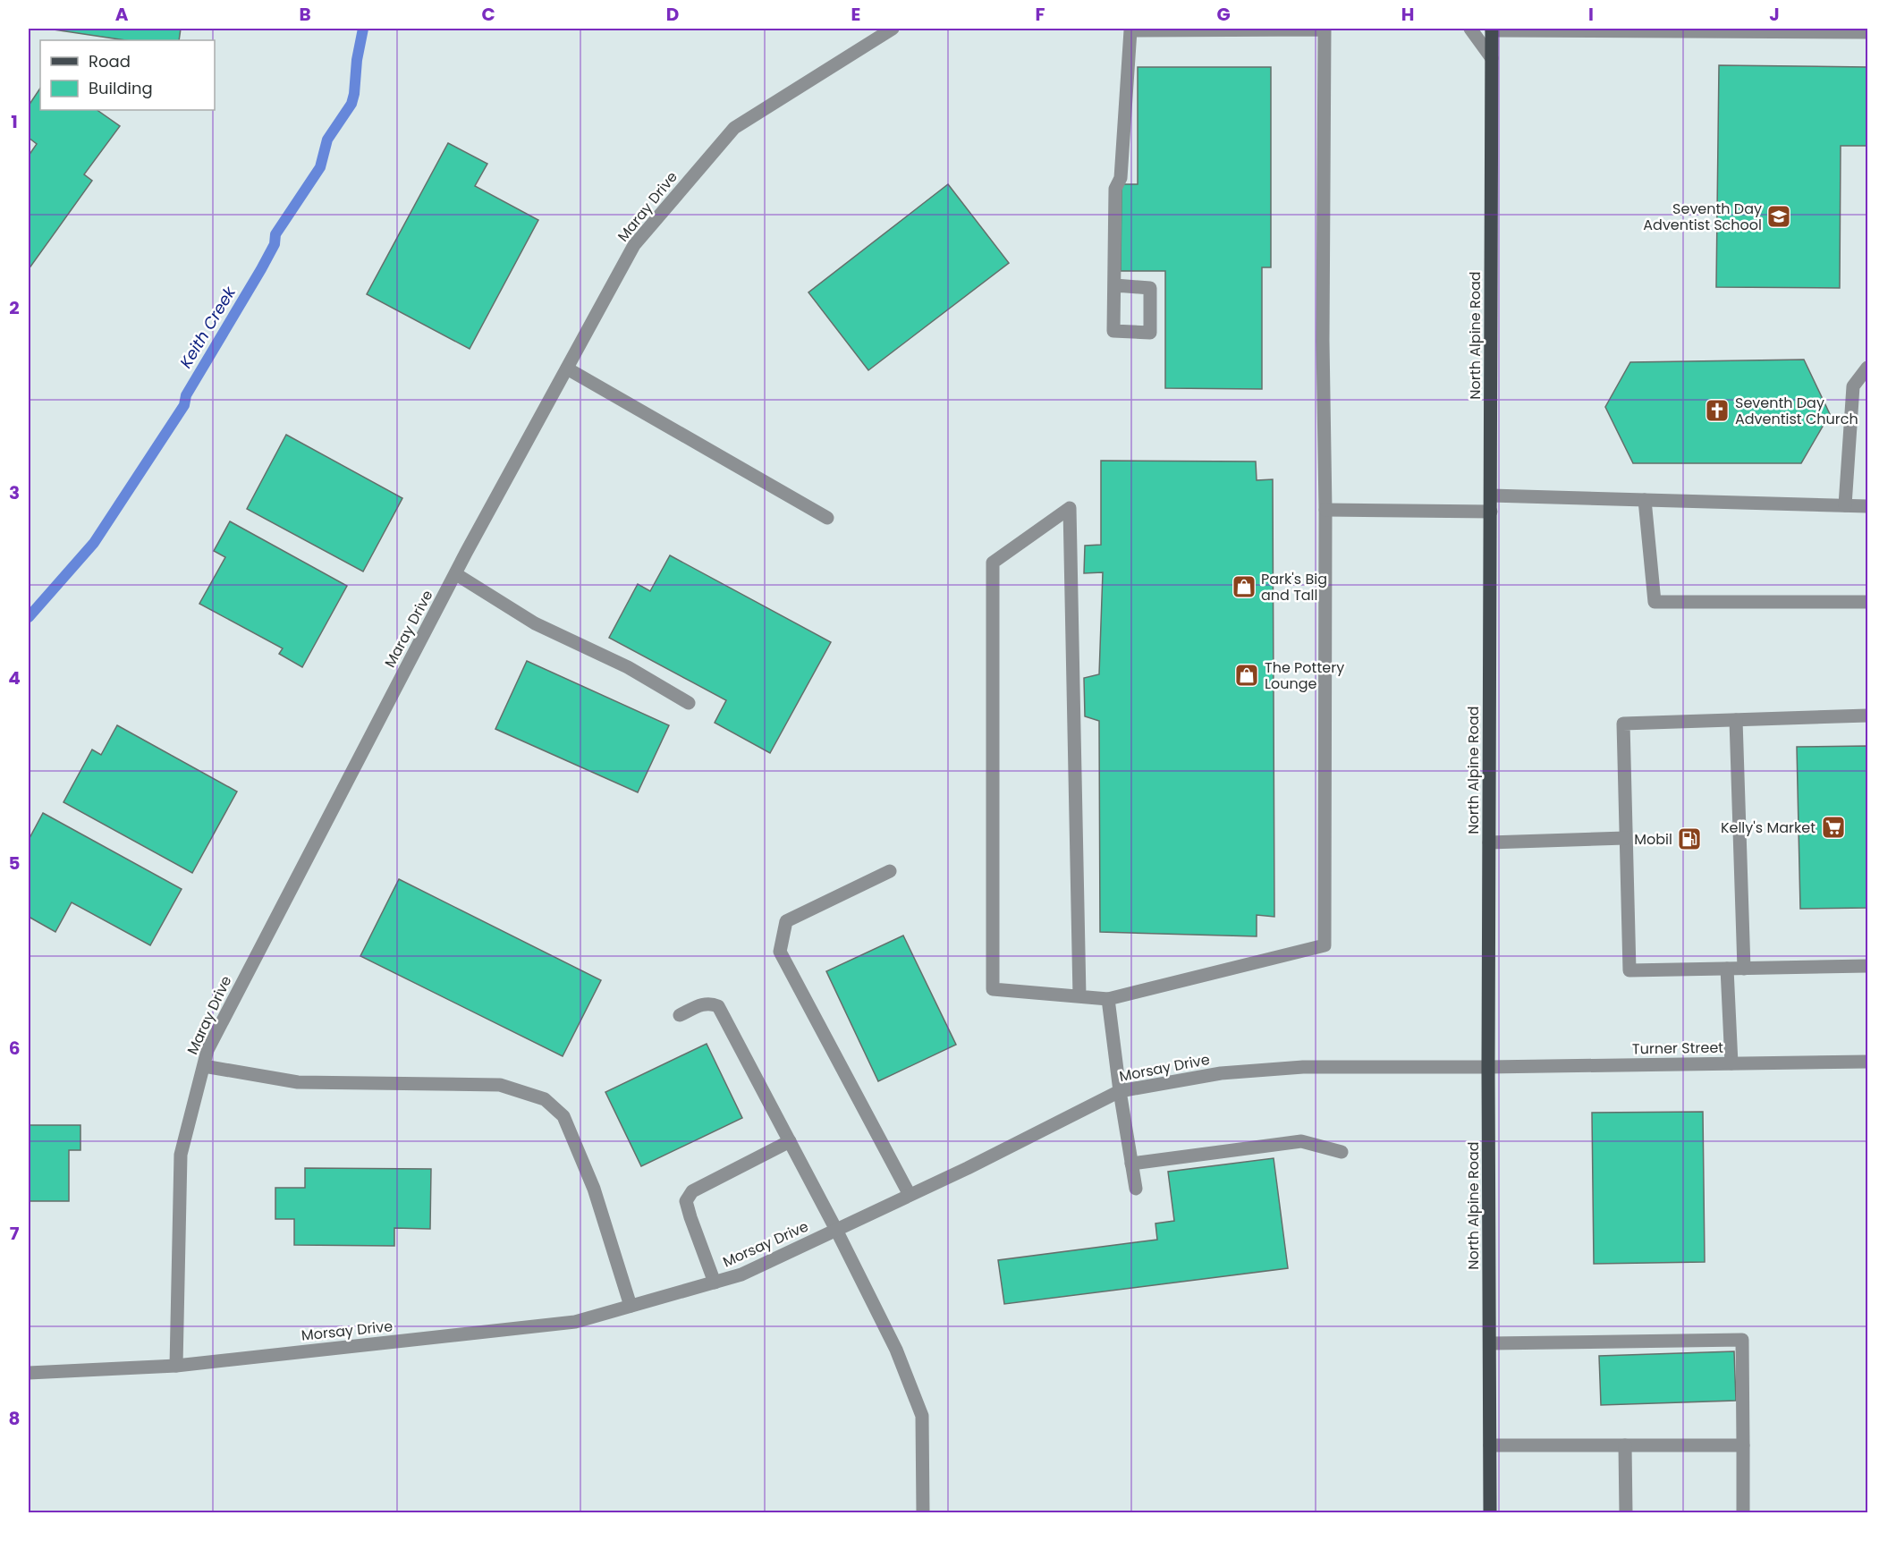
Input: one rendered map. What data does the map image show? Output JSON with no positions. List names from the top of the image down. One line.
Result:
{"streets":{"main road":["North Alpine Road"],"street":["Maray Drive","Turner Street","Morsay Drive"]},"crossings":[["Maray Drive","Morsay Drive"],["North Alpine Road","Turner Street"],["North Alpine Road","Morsay Drive"],["Turner Street","Morsay Drive"]],"water":["Keith Creek"],"places":{"school or university":["Seventh Day Adventist School"],"church":["Seventh Day Adventist Church"],"shop":["Park's Big and Tall","The Pottery Lounge"],"supermarket":["Kelly's Market"],"fuel station":["Mobil"]},"legend":["Road","Building"],"grid":{"columns":["A","B","C","D","E","F","G","H","I","J"],"rows":["1","2","3","4","5","6","7","8"]}}
